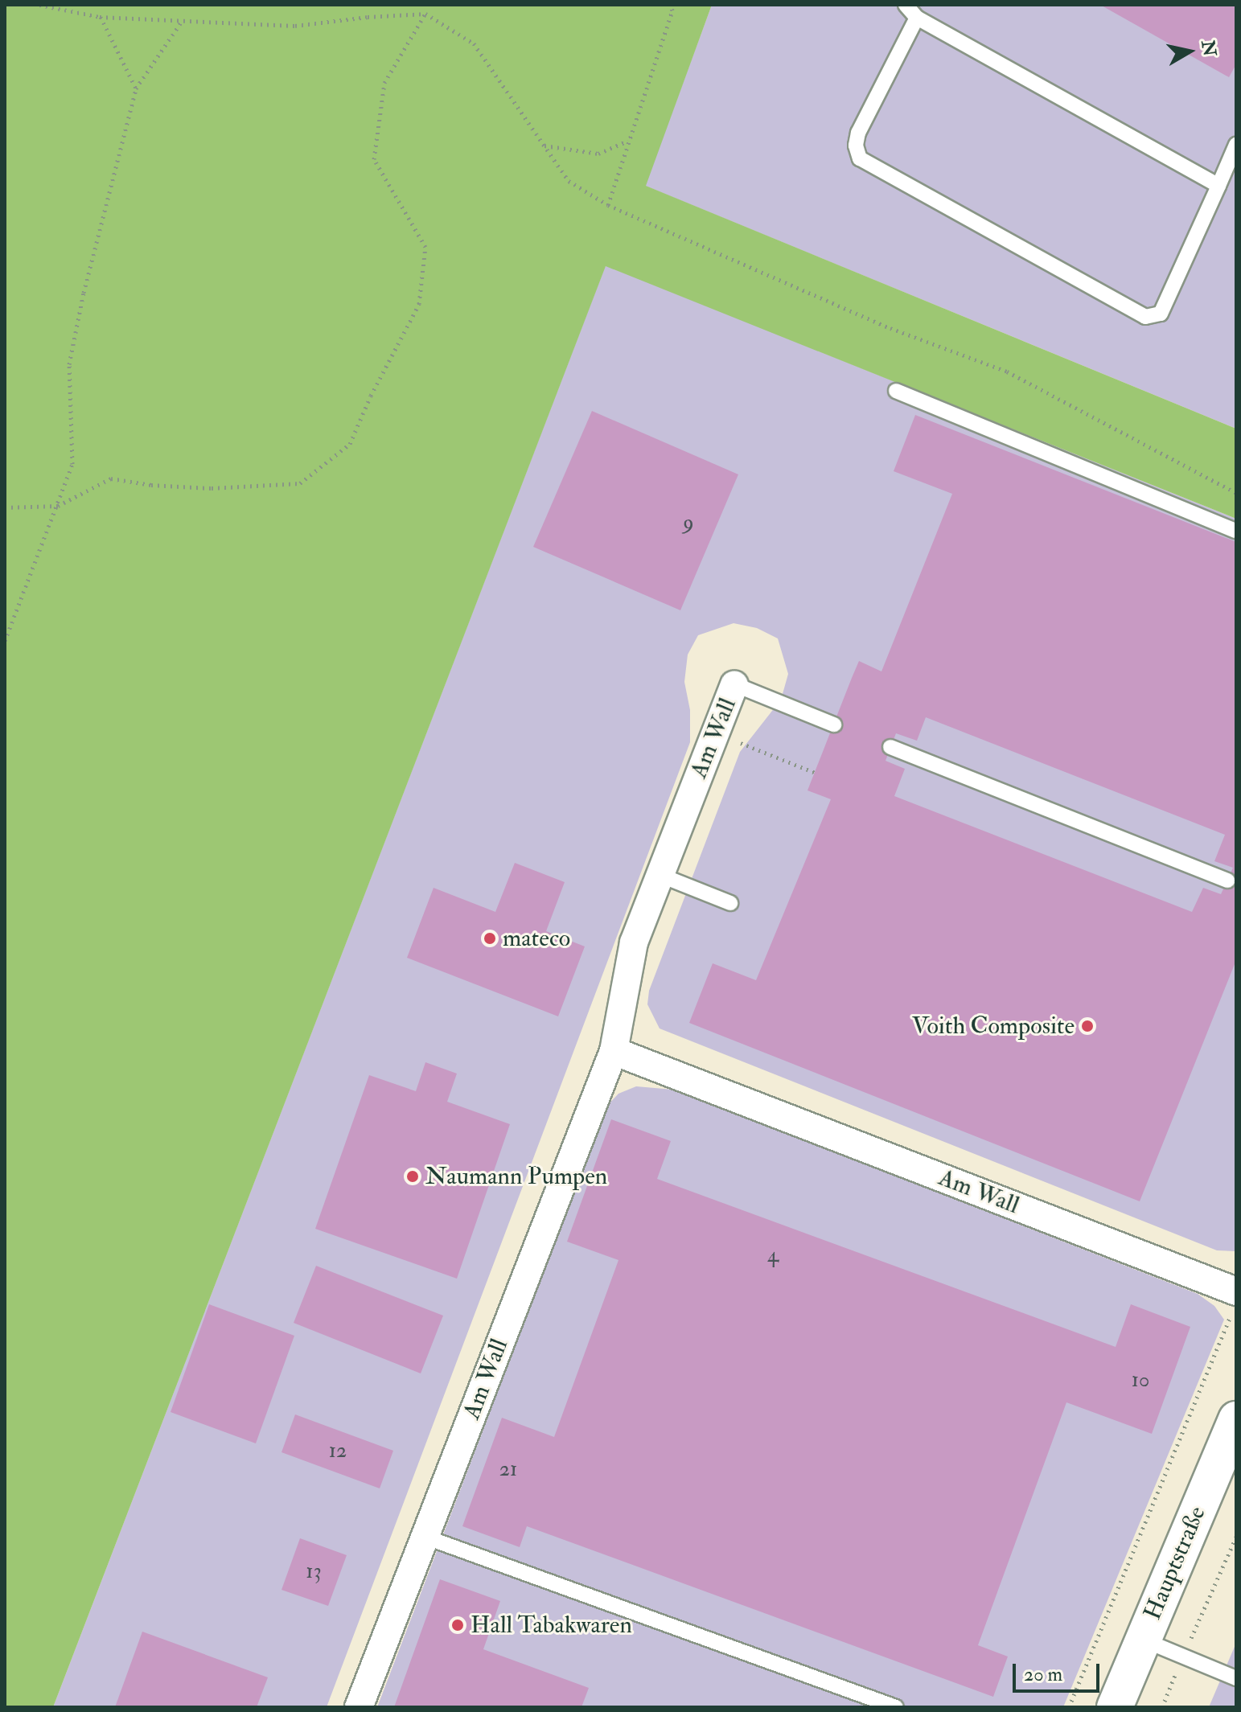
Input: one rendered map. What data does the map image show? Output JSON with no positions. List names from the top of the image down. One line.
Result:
{"streets":{"street":["Am Wall","Hauptstraße"]},"places":["mateco","Voith Composite","Naumann Pumpen","Hall Tabakwaren"],"house_numbers":["9","4","10","12","21","13"],"scale_bar":"20 m","north":"right"}
